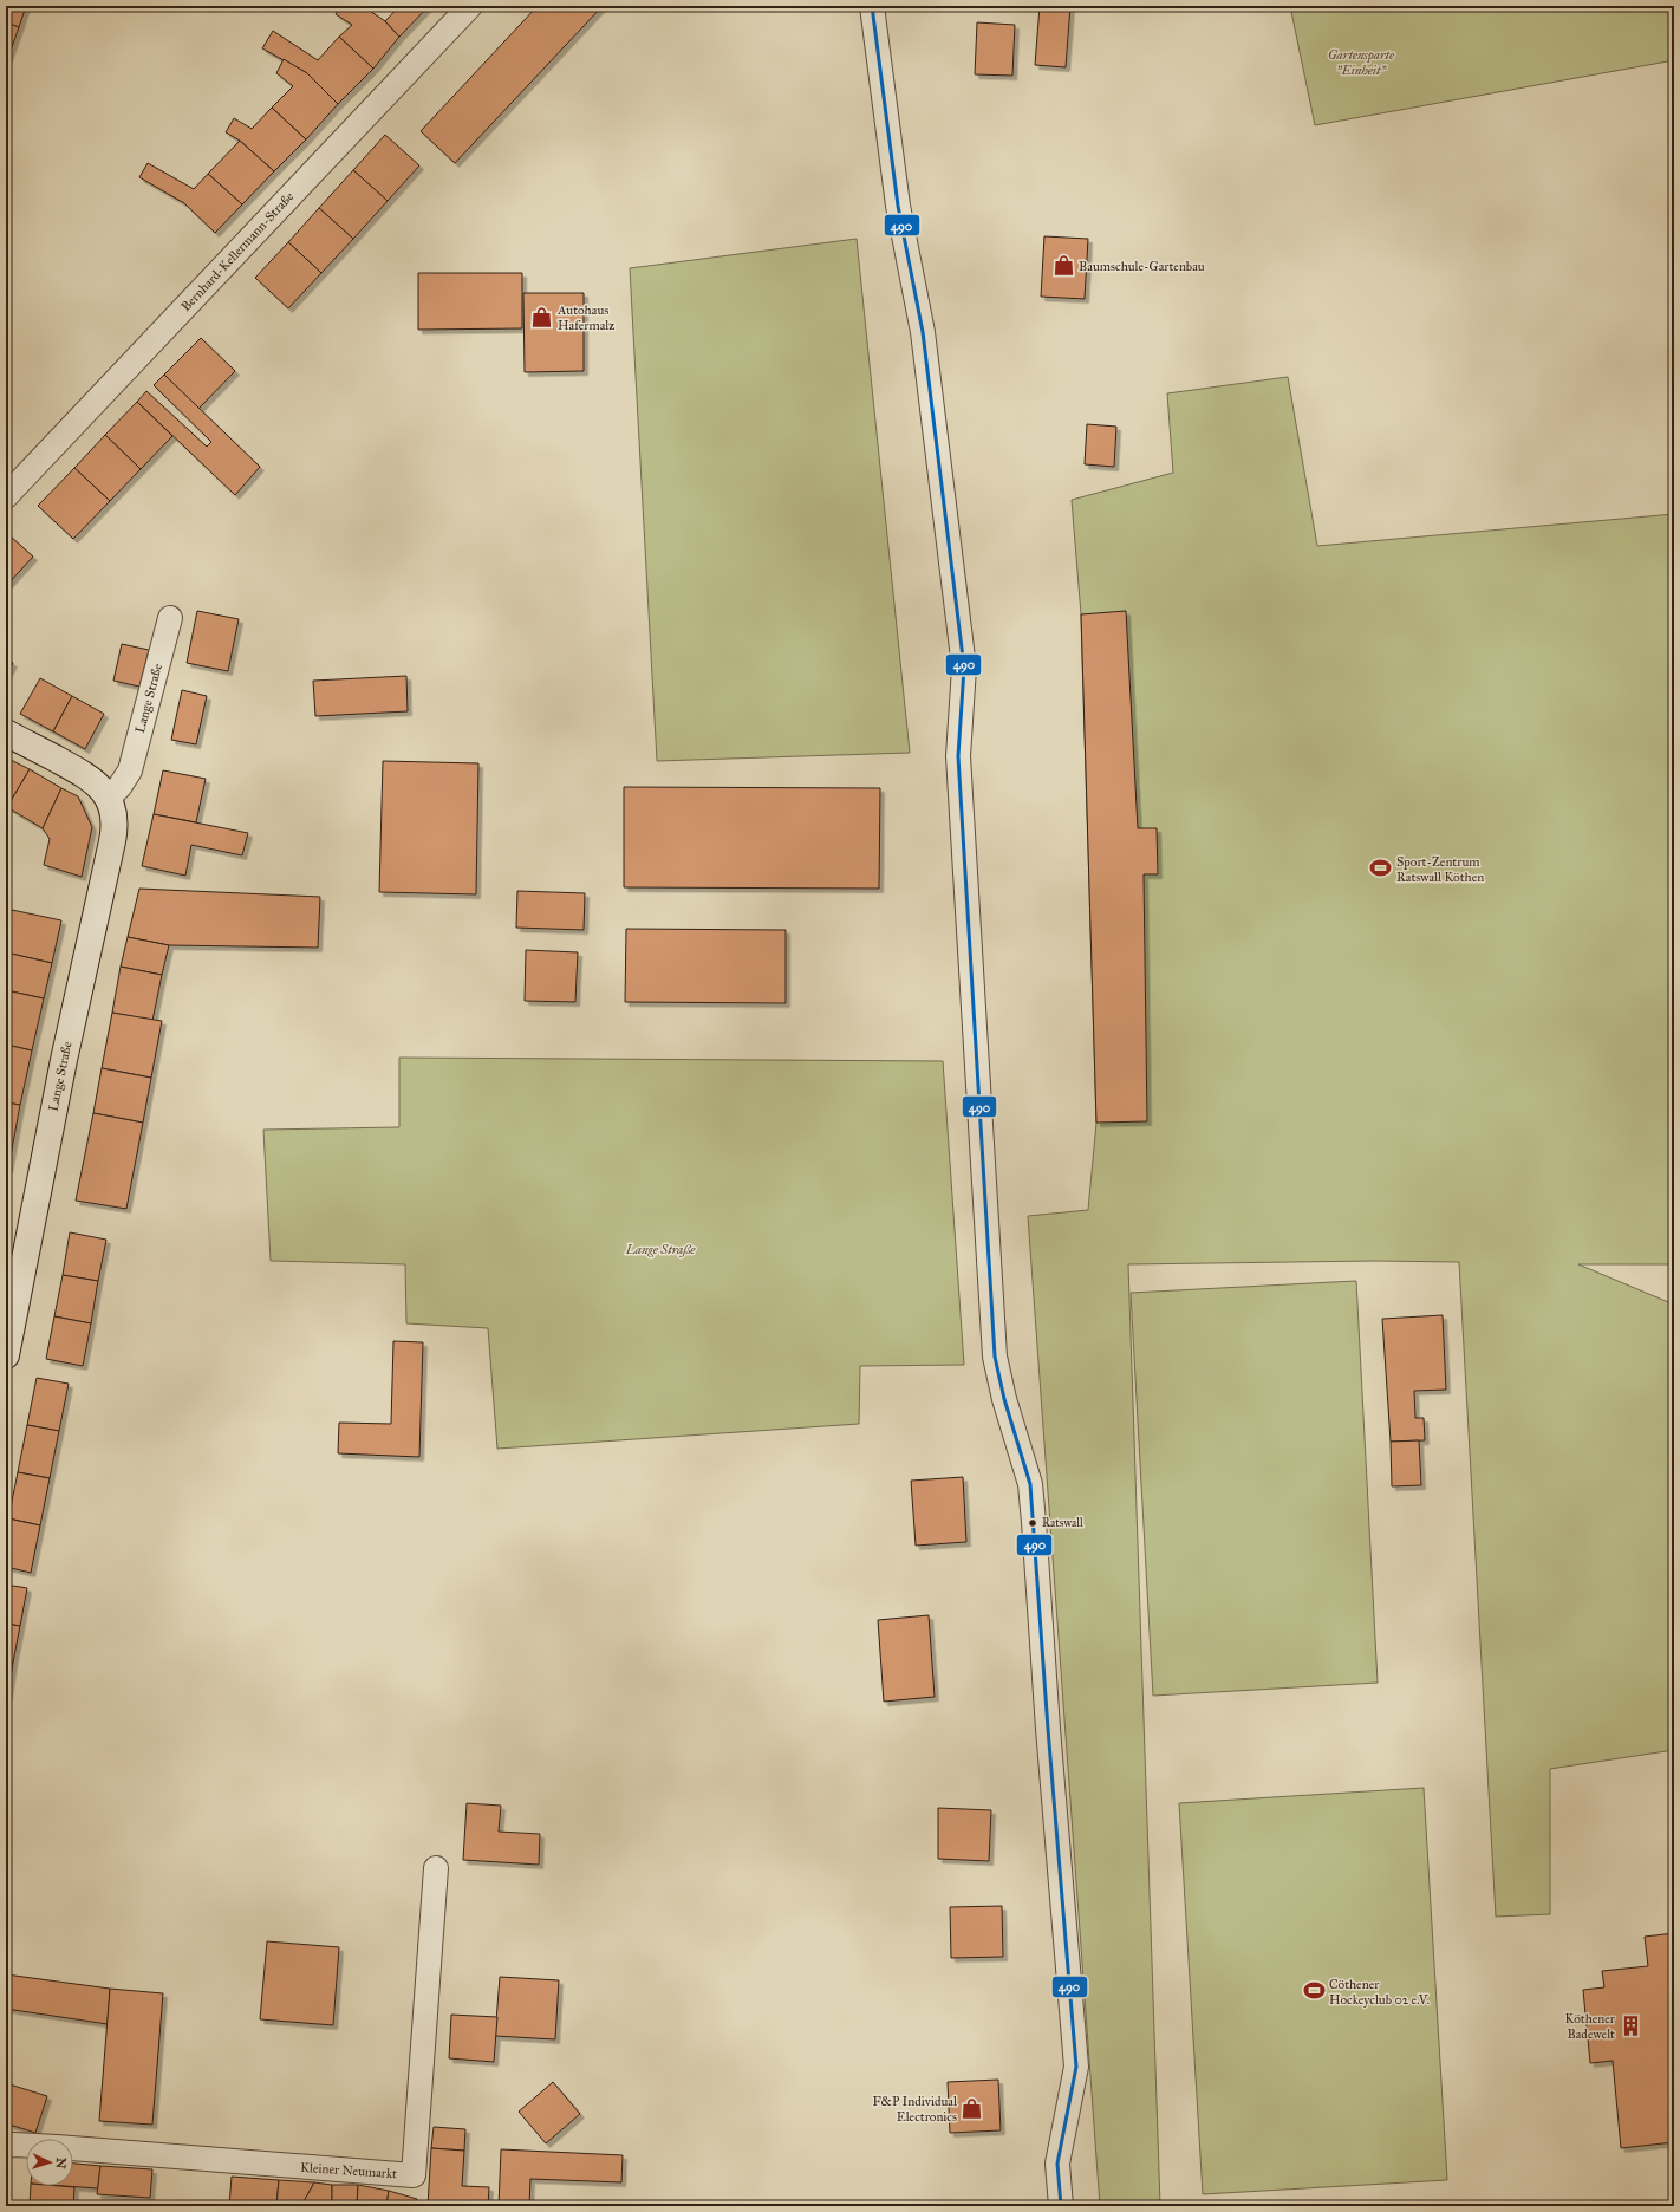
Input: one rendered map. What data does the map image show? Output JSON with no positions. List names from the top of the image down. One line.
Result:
{"streets":{"main road":["Lange Straße"],"street":["Bernhard-Kellermann-Straße","Kleiner Neumarkt"]},"parks":["Gartensparte \"Einheit\"","Lange Straße"],"places":{"shop":["Baumschule-Gartenbau","Autohaus Hafermalz","F&P Individual Electronics"],"sports":["Sport-Zentrum Ratswall Köthen","Cöthener Hockeyclub 02 e.V."],"other":["Ratswall"],"building":["Köthener Badewelt"]},"lines":["transit line 490"],"north":"right"}
